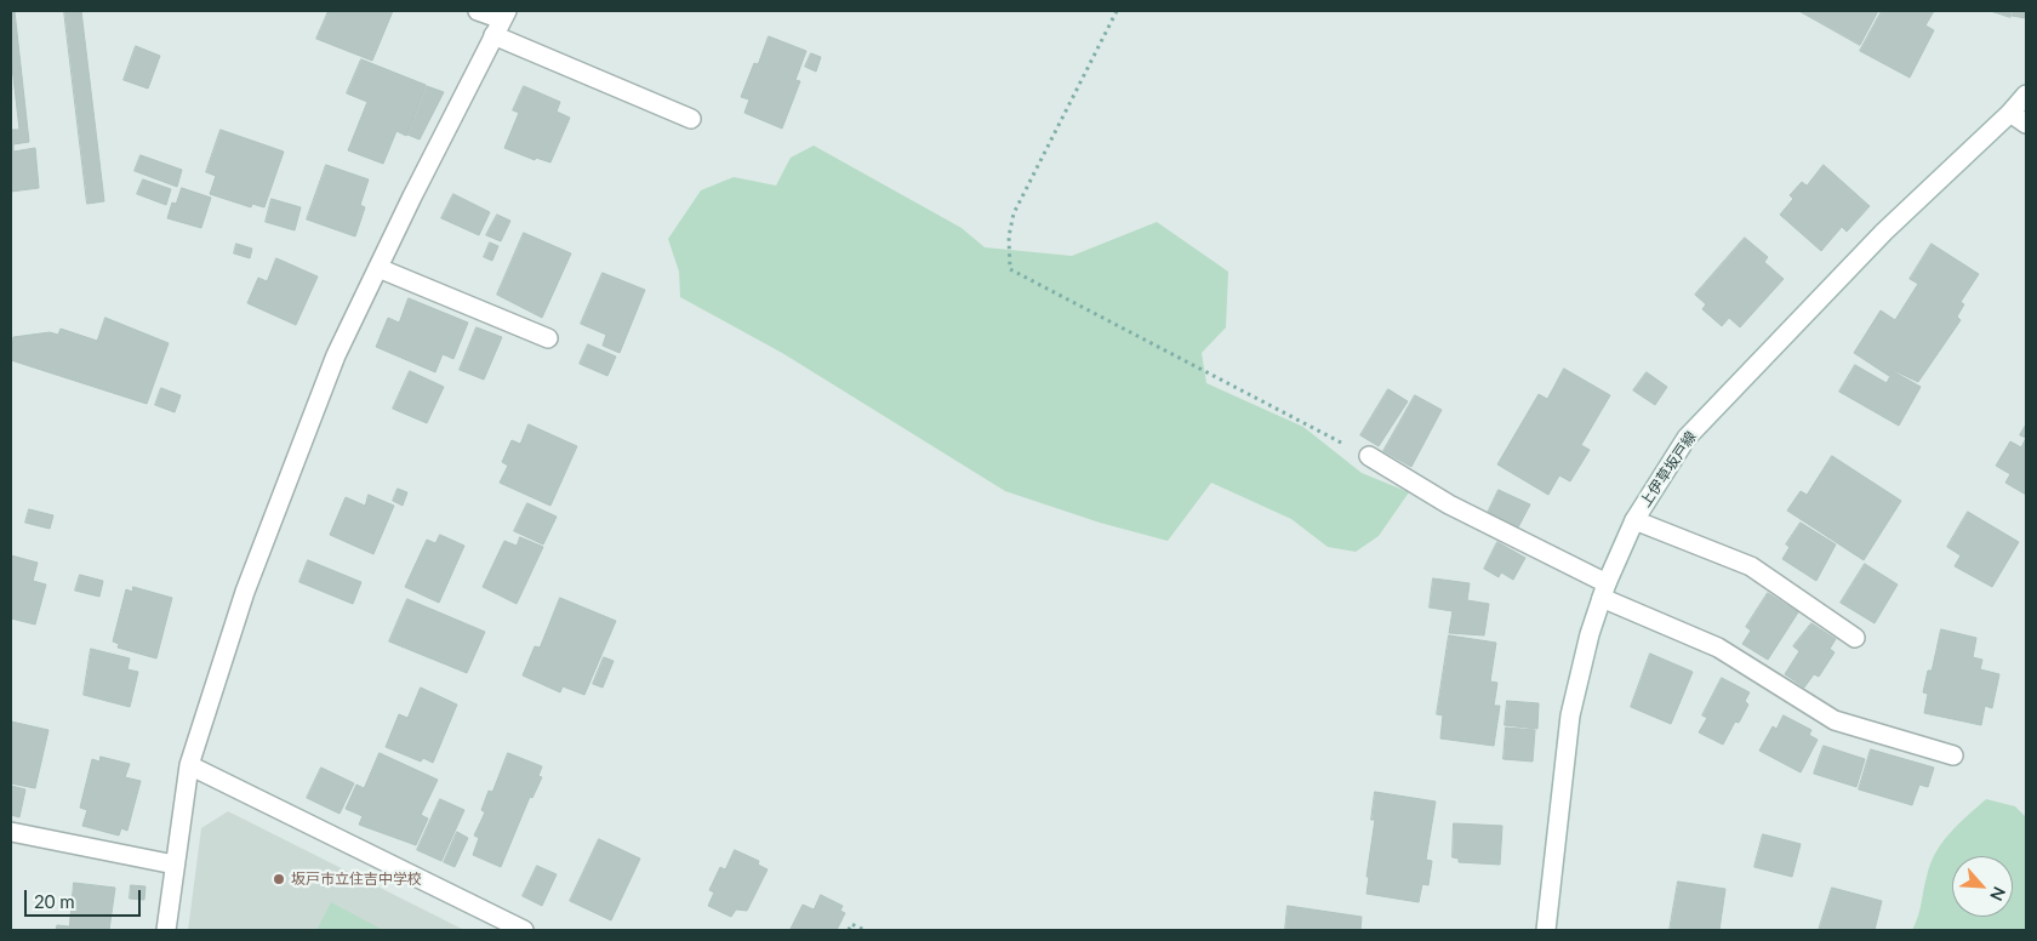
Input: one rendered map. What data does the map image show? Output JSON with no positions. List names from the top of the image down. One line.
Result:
{"streets":{"street":["上伊草坂戸線"]},"places":["坂戸市立住吉中学校"],"scale_bar":"20 m","north":"bottom right"}
